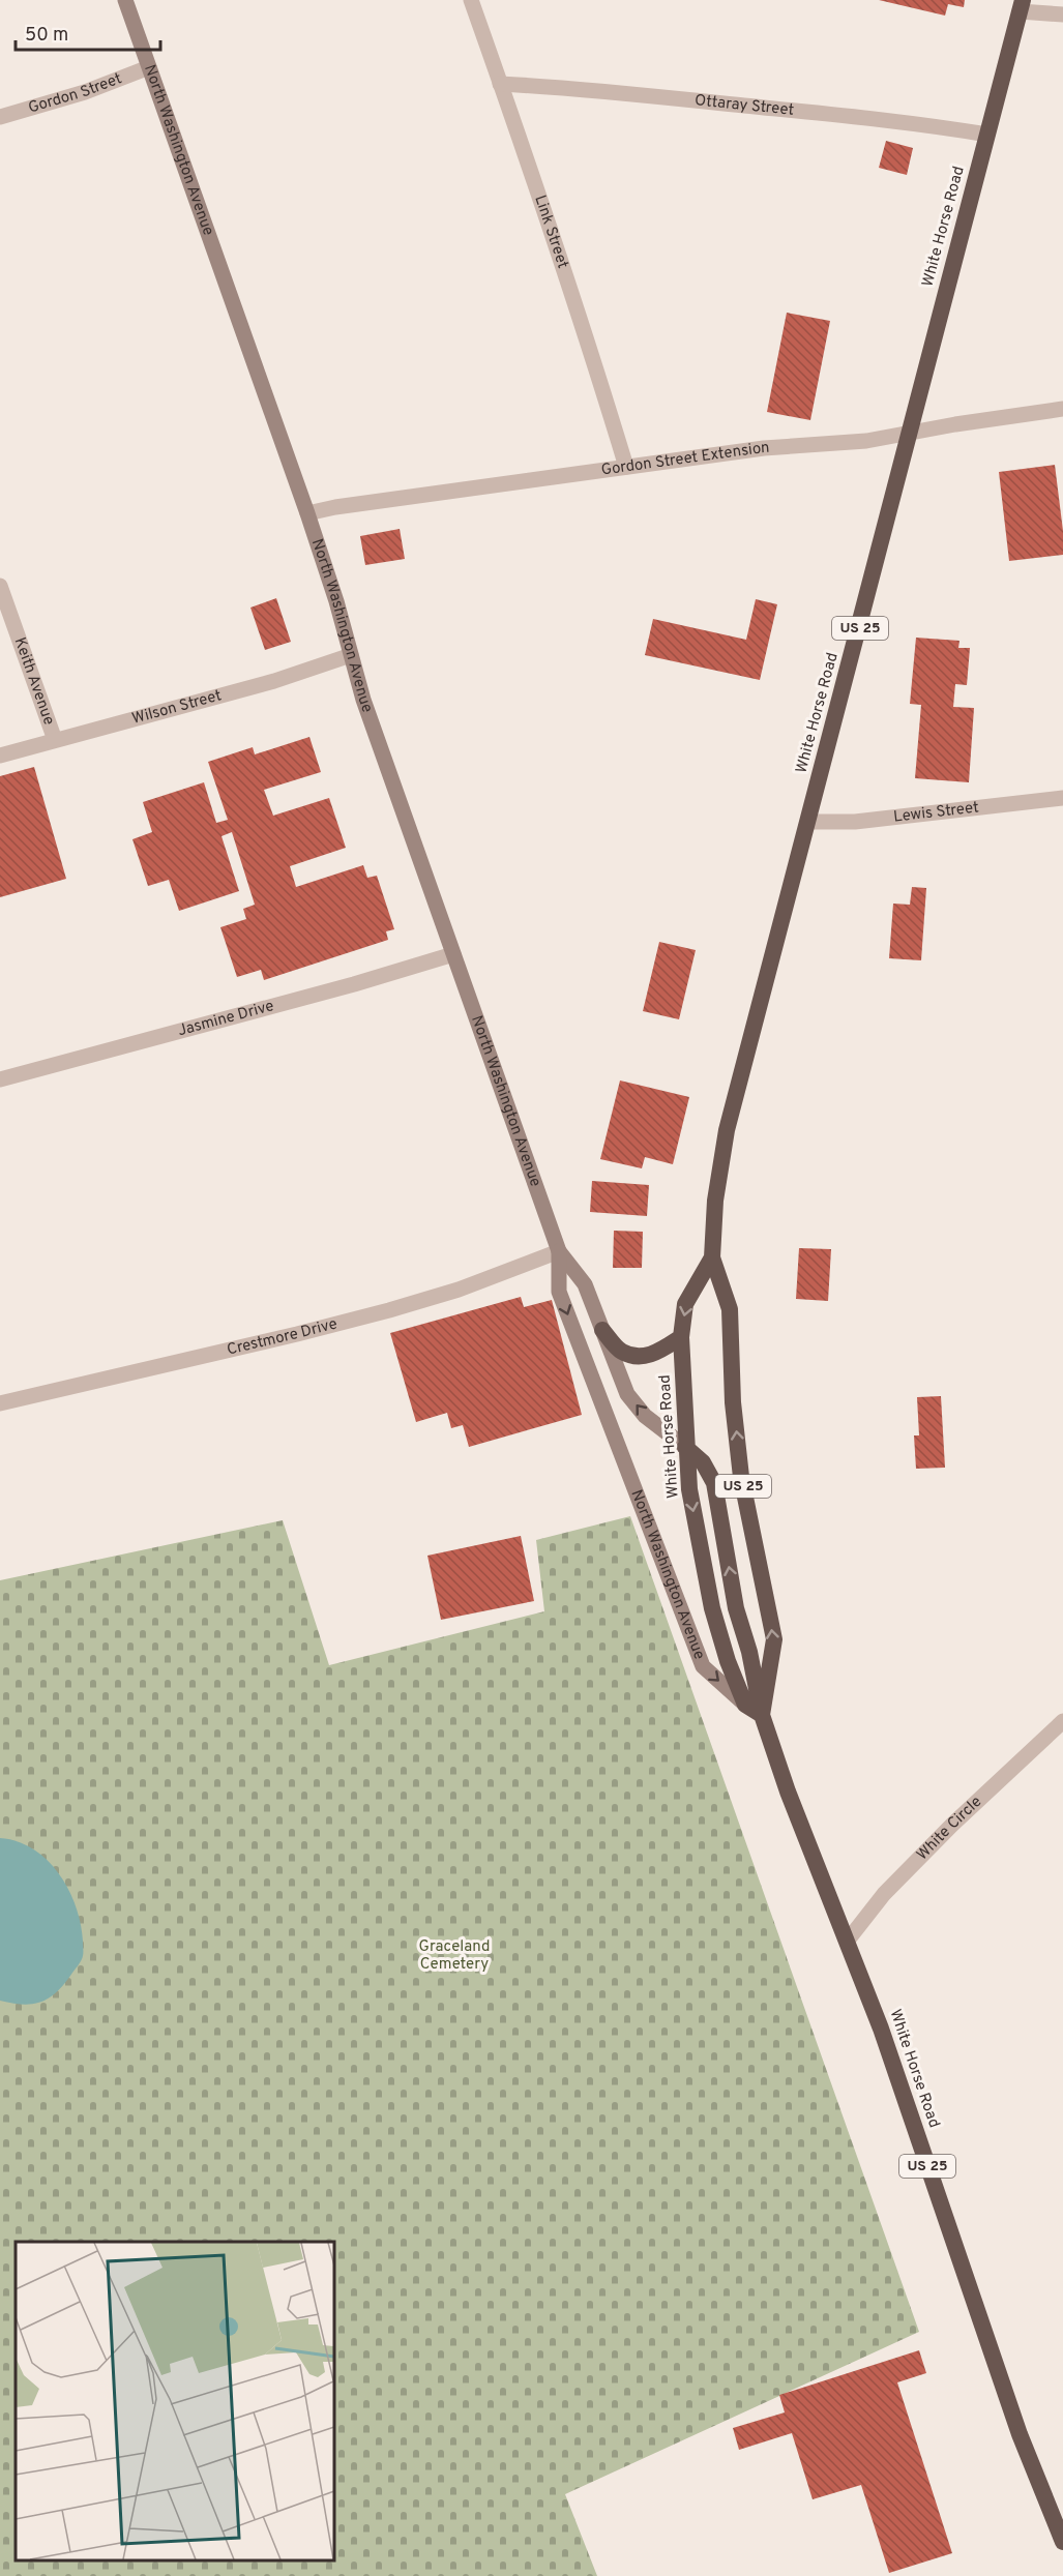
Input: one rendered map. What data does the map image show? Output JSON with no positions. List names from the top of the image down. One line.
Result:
{"streets":{"highway":["White Horse Road","US 25"],"main road":["North Washington Avenue"],"street":["Gordon Street","Ottaray Street","Link Street","Gordon Street Extension","Keith Avenue","Wilson Street","Lewis Street","Jasmine Drive","Crestmore Drive","White Circle"]},"crossings":[["Gordon Street","North Washington Avenue"],["Ottaray Street","White Horse Road"],["Ottaray Street","Link Street"],["North Washington Avenue","White Horse Road"],["North Washington Avenue","Gordon Street Extension"],["North Washington Avenue","Wilson Street"],["North Washington Avenue","Jasmine Drive"],["North Washington Avenue","Crestmore Drive"],["White Horse Road","Gordon Street Extension"],["White Horse Road","Lewis Street"],["White Horse Road","White Circle"],["Link Street","Gordon Street Extension"],["Keith Avenue","Wilson Street"]],"parks":["Graceland Cemetery"],"scale_bar":"50 m"}
